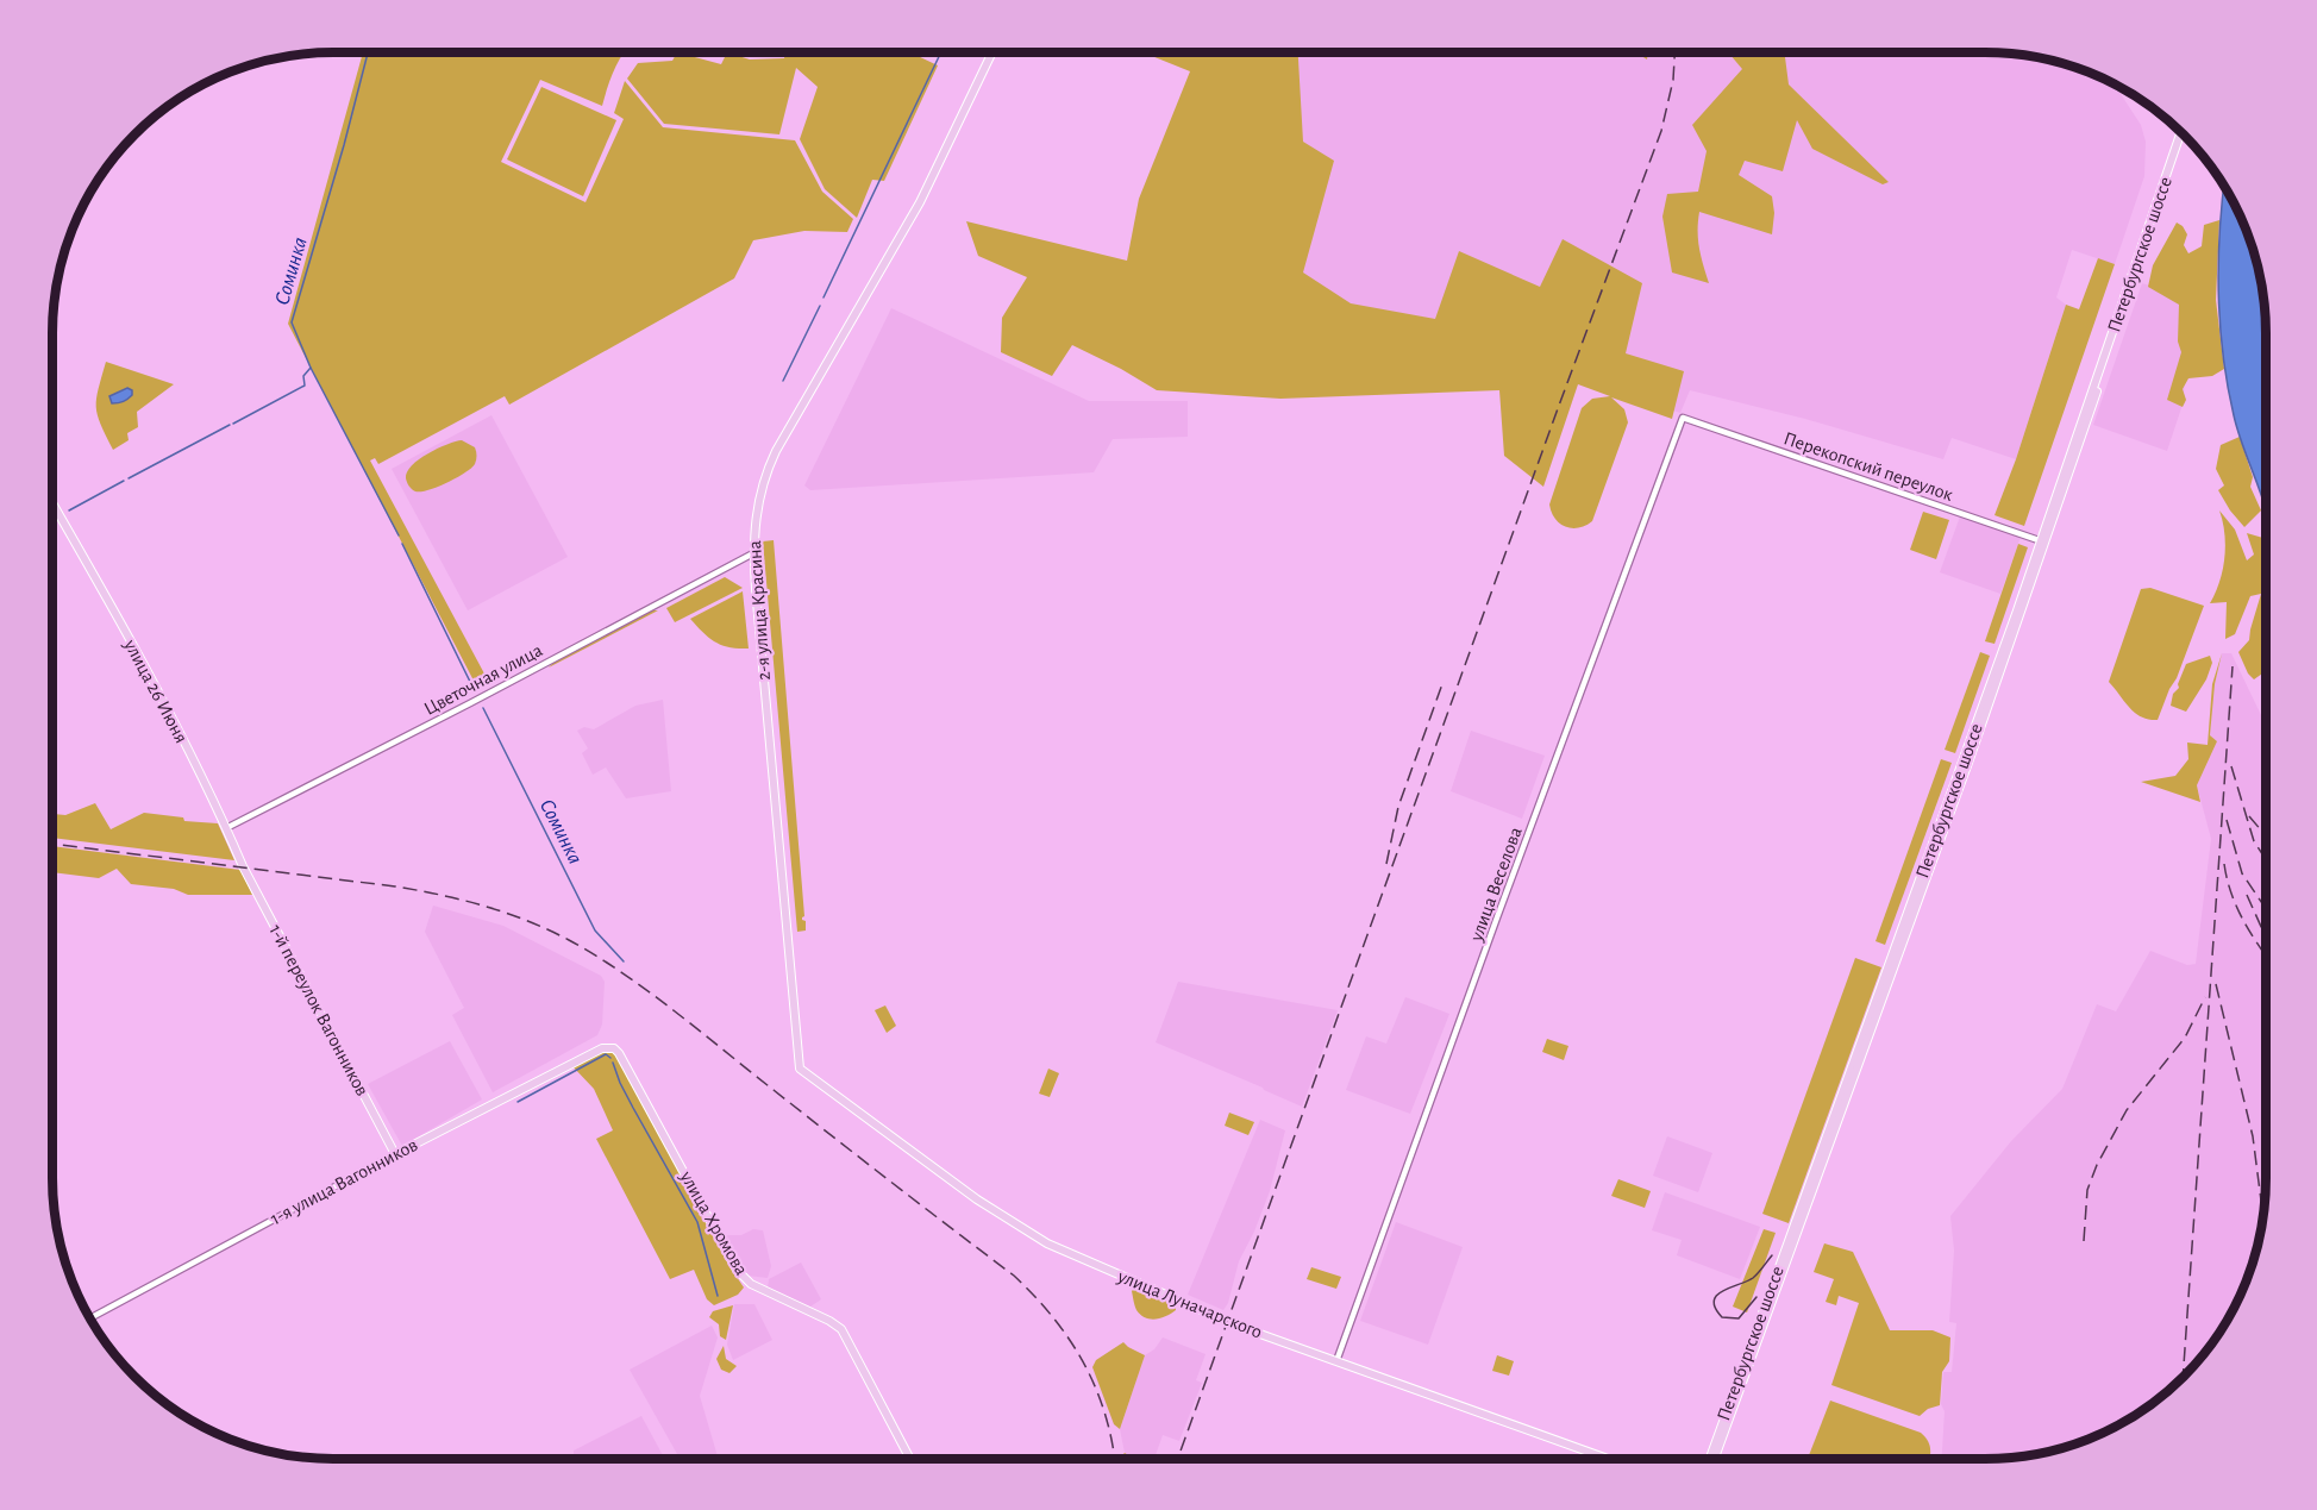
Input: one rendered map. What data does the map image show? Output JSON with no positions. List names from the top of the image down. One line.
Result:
{"streets":{"main road":["Петербургское шоссе","2-я улица Красина","улица 26 Июня","1-й переулок Вагонников","1-я улица Вагонников","улица Хромова","улица Луначарского"],"street":["Перекопский переулок","Цветочная улица","улица Веселова"]},"crossings":[["Петербургское шоссе","Перекопский переулок"],["Перекопский переулок","улица Веселова"],["2-я улица Красина","Цветочная улица"],["2-я улица Красина","улица Луначарского"],["Цветочная улица","улица 26 Июня"],["улица 26 Июня","1-й переулок Вагонников"],["улица Веселова","улица Луначарского"],["1-й переулок Вагонников","1-я улица Вагонников"],["1-я улица Вагонников","улица Хромова"]],"water":["Соминка"]}
